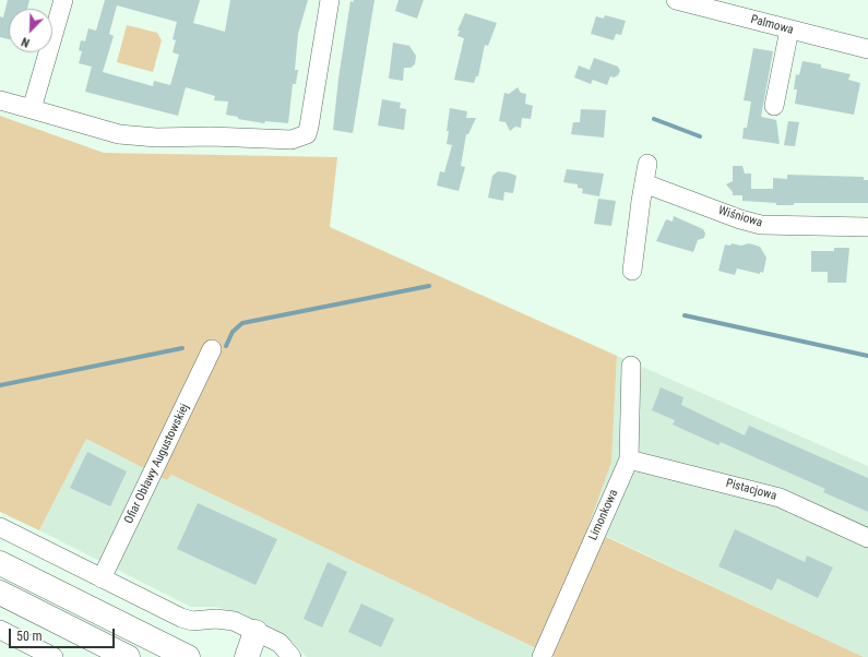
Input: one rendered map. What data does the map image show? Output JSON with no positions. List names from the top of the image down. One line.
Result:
{"streets":{"street":["Palmowa","Wiśniowa","Ofiar Obławy Augustowskiej","Pistacjowa","Limonkowa"]},"crossings":[["Pistacjowa","Limonkowa"]],"scale_bar":"50 m","north":"bottom left"}
